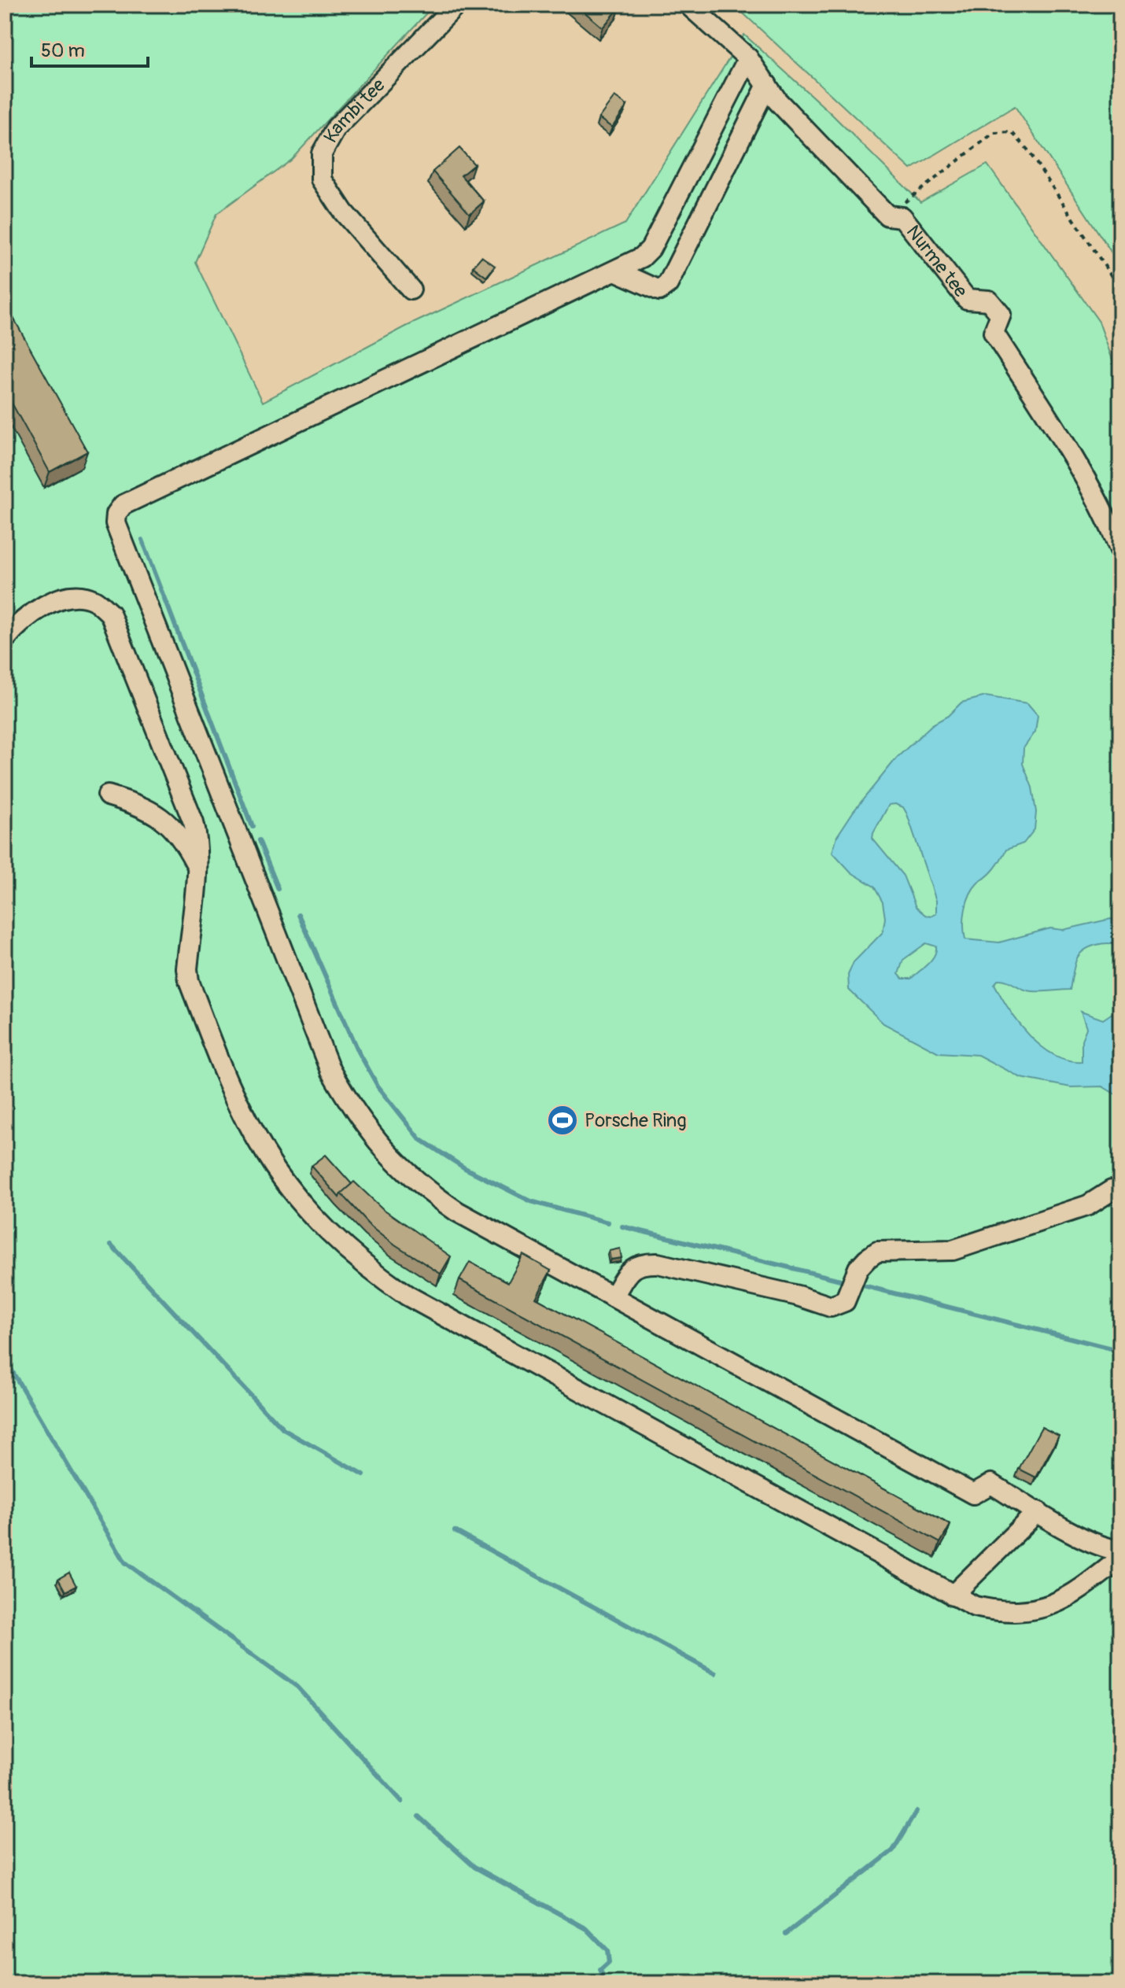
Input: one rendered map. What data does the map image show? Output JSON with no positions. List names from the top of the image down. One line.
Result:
{"streets":{"street":["Kambi tee","Nurme tee"]},"places":{"sports":["Porsche Ring"]},"scale_bar":"50 m"}
